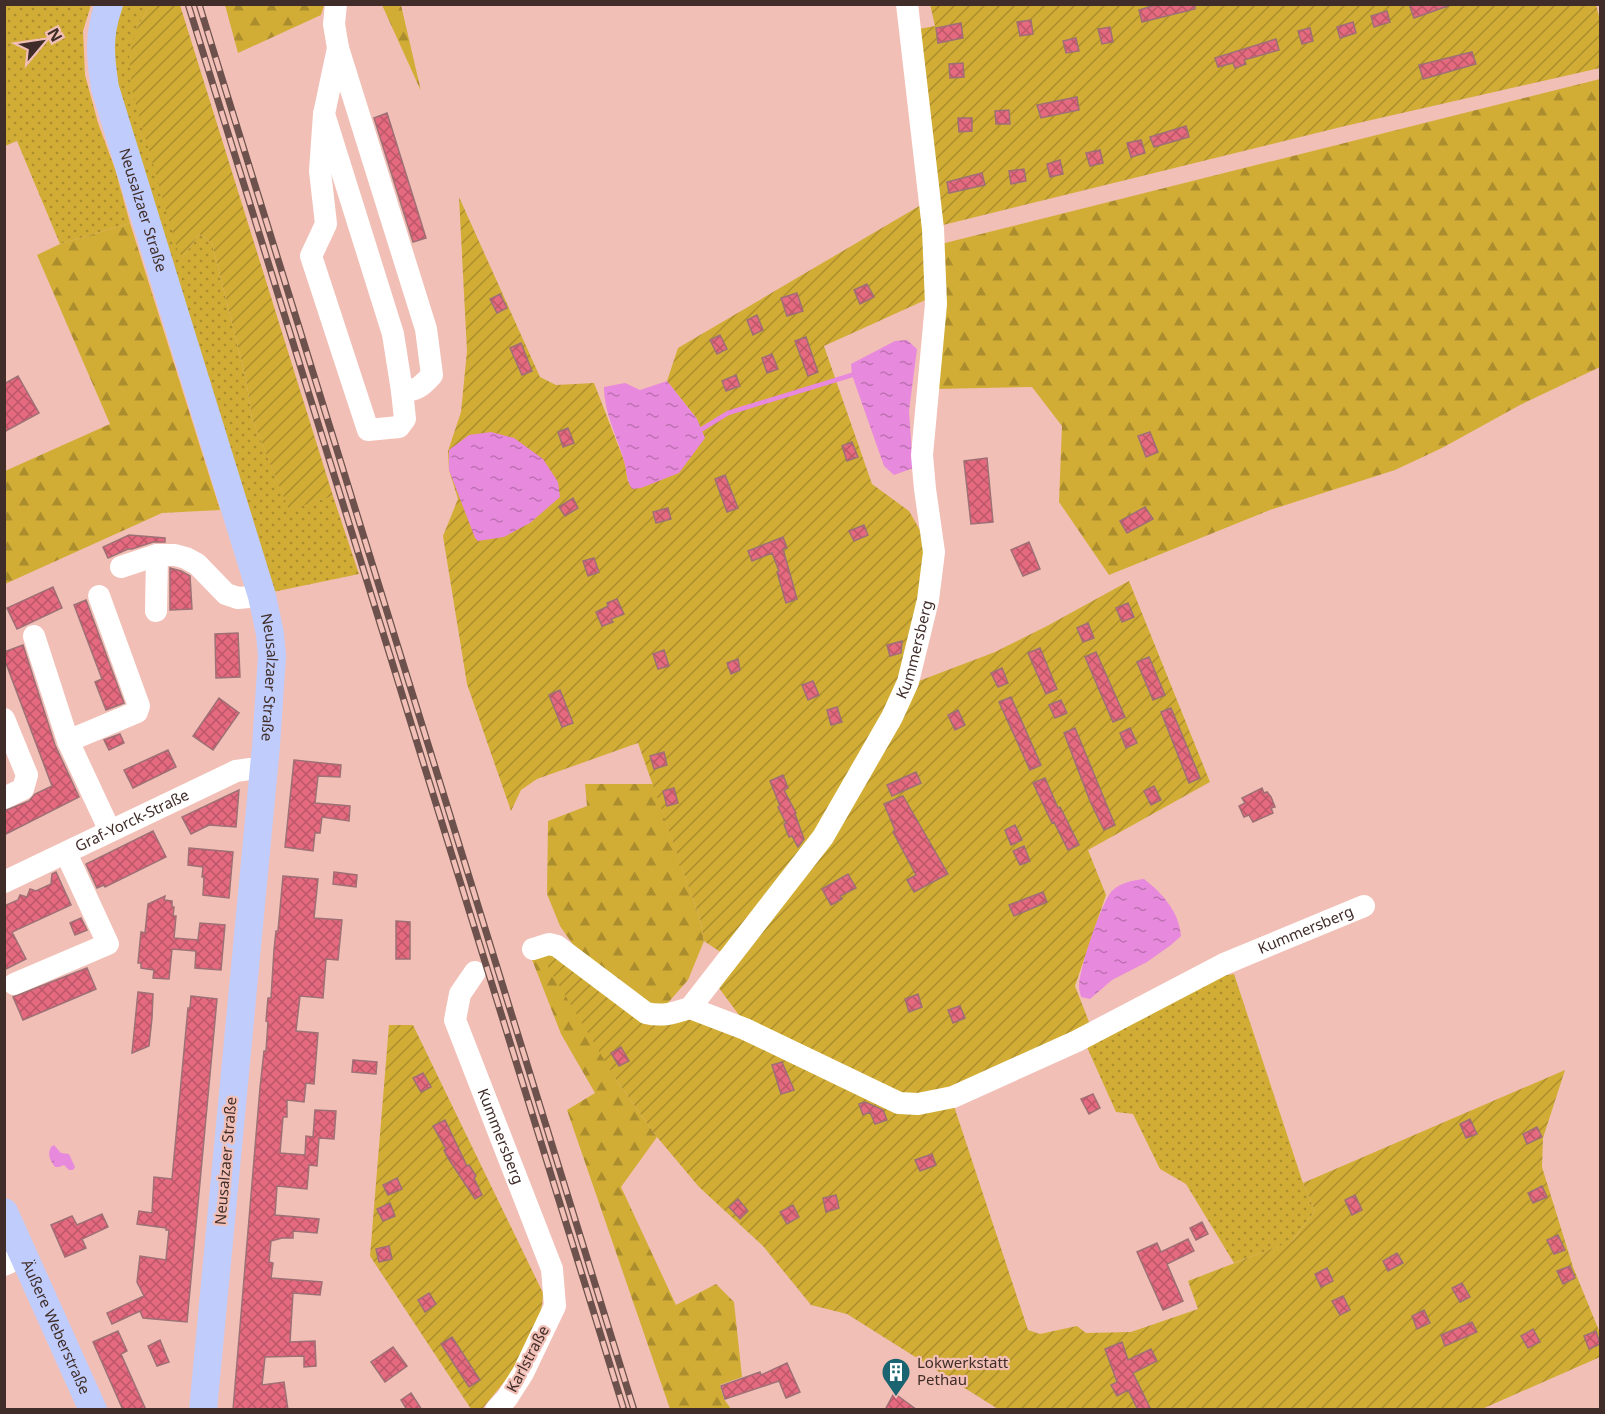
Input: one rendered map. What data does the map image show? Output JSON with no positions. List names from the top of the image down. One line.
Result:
{"streets":{"main road":["Neusalzaer Straße","Äußere Weberstraße"],"street":["Kummersberg","Graf-Yorck-Straße","Karlstraße"]},"crossings":[["Neusalzaer Straße","Graf-Yorck-Straße"],["Kummersberg","Karlstraße"]],"places":{"building":["Lokwerkstatt Pethau"]},"north":"top right"}
